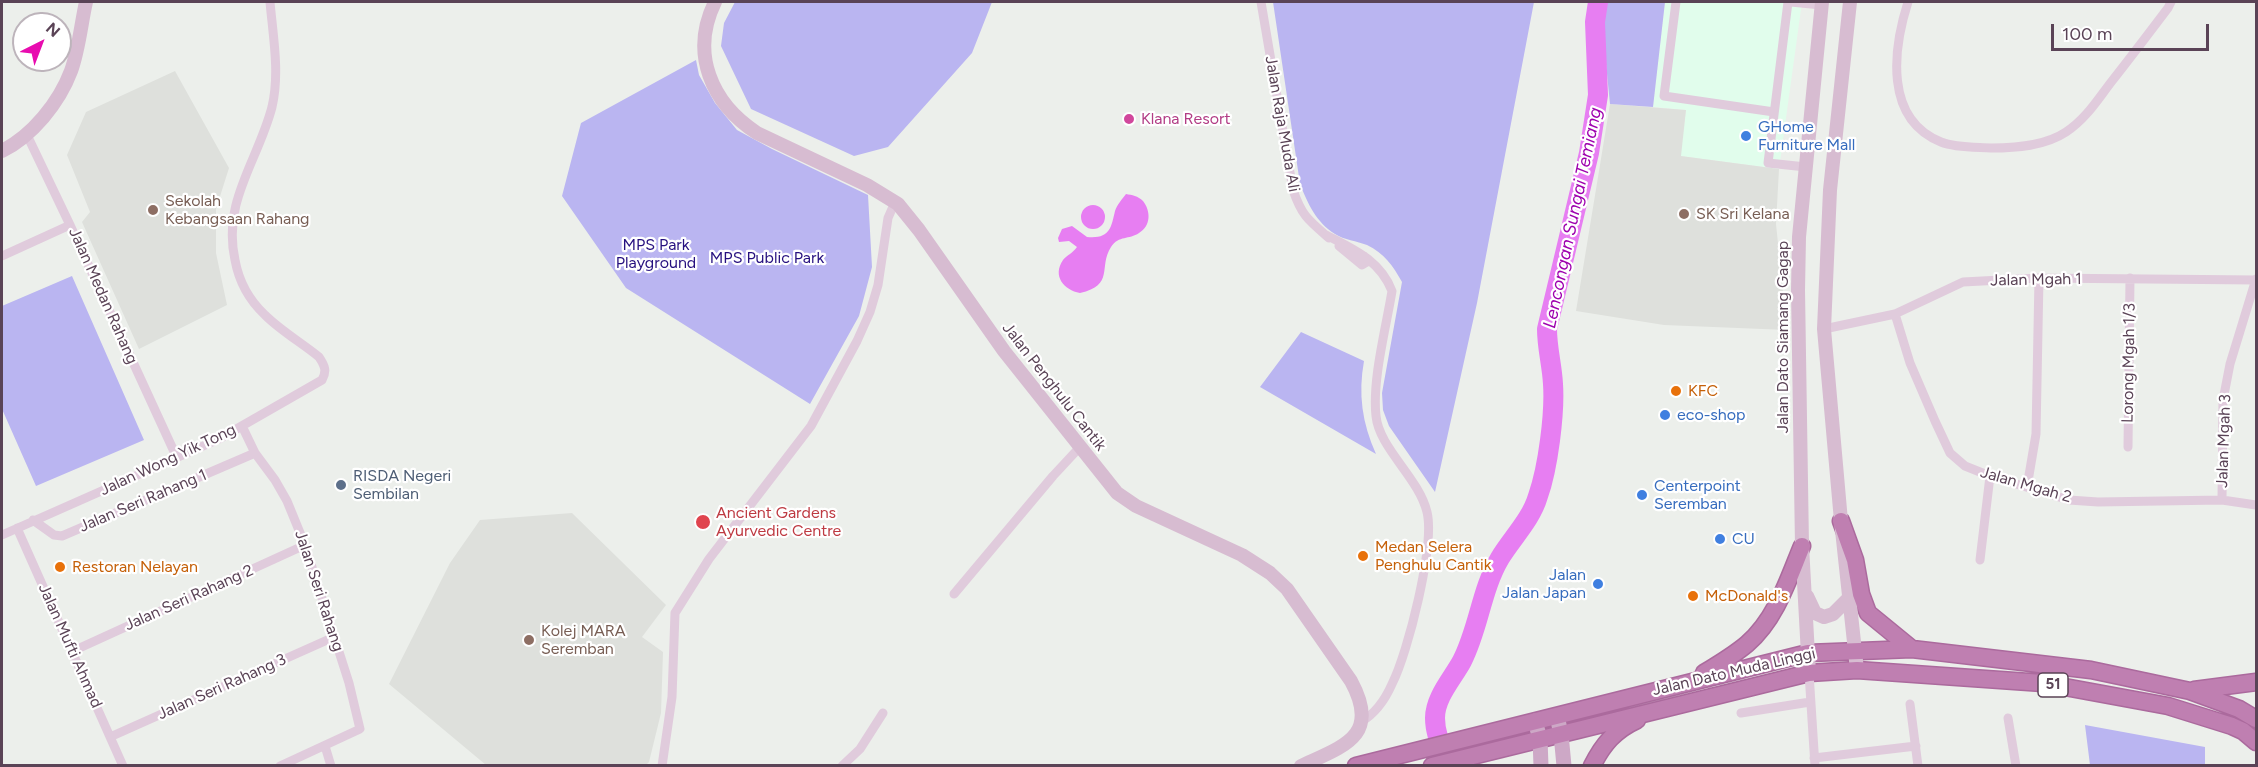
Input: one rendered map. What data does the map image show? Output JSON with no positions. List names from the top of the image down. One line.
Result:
{"streets":{"highway":["Jalan Dato Muda Linggi","51"],"main road":["Jalan Dato Siamang Gagap","Jalan Penghulu Cantik"],"street":["Jalan Raja Muda Ali","Jalan Mgah 1","Jalan Medan Rahang","Lorong Mgah 1/3","Jalan Mgah 3","Jalan Wong Yik Tong","Jalan Mgah 2","Jalan Seri Rahang 1","Jalan Seri Rahang","Jalan Seri Rahang 2","Jalan Mufti Ahmad","Jalan Seri Rahang 3"]},"crossings":[["Jalan Raja Muda Ali","Jalan Penghulu Cantik"],["Jalan Mgah 1","Lorong Mgah 1/3"],["Jalan Mgah 1","Jalan Mgah 3"],["Jalan Mgah 1","Jalan Mgah 2"],["Jalan Medan Rahang","Jalan Wong Yik Tong"],["Jalan Dato Siamang Gagap","Jalan Dato Muda Linggi"],["Jalan Mgah 3","Jalan Mgah 2"],["Jalan Wong Yik Tong","Jalan Seri Rahang 1"],["Jalan Wong Yik Tong","Jalan Seri Rahang"],["Jalan Wong Yik Tong","Jalan Mufti Ahmad"],["Jalan Seri Rahang 1","Jalan Seri Rahang"],["Jalan Seri Rahang","Jalan Seri Rahang 2"],["Jalan Seri Rahang","Jalan Seri Rahang 3"],["Jalan Seri Rahang 2","Jalan Mufti Ahmad"],["Jalan Mufti Ahmad","Jalan Seri Rahang 3"]],"water":["Lencongan Sungai Temiang"],"parks":["MPS Park Playground","MPS Public Park"],"places":["Klana Resort","GHome Furniture Mall","Sekolah Kebangsaan Rahang","SK Sri Kelana","KFC","eco-shop","RISDA Negeri Sembilan","Centerpoint Seremban","Ancient Gardens Ayurvedic Centre","CU","Medan Selera Penghulu Cantik","Restoran Nelayan","Jalan Jalan Japan","McDonald's","Kolej MARA Seremban"],"scale_bar":"100 m","north":"top right"}
